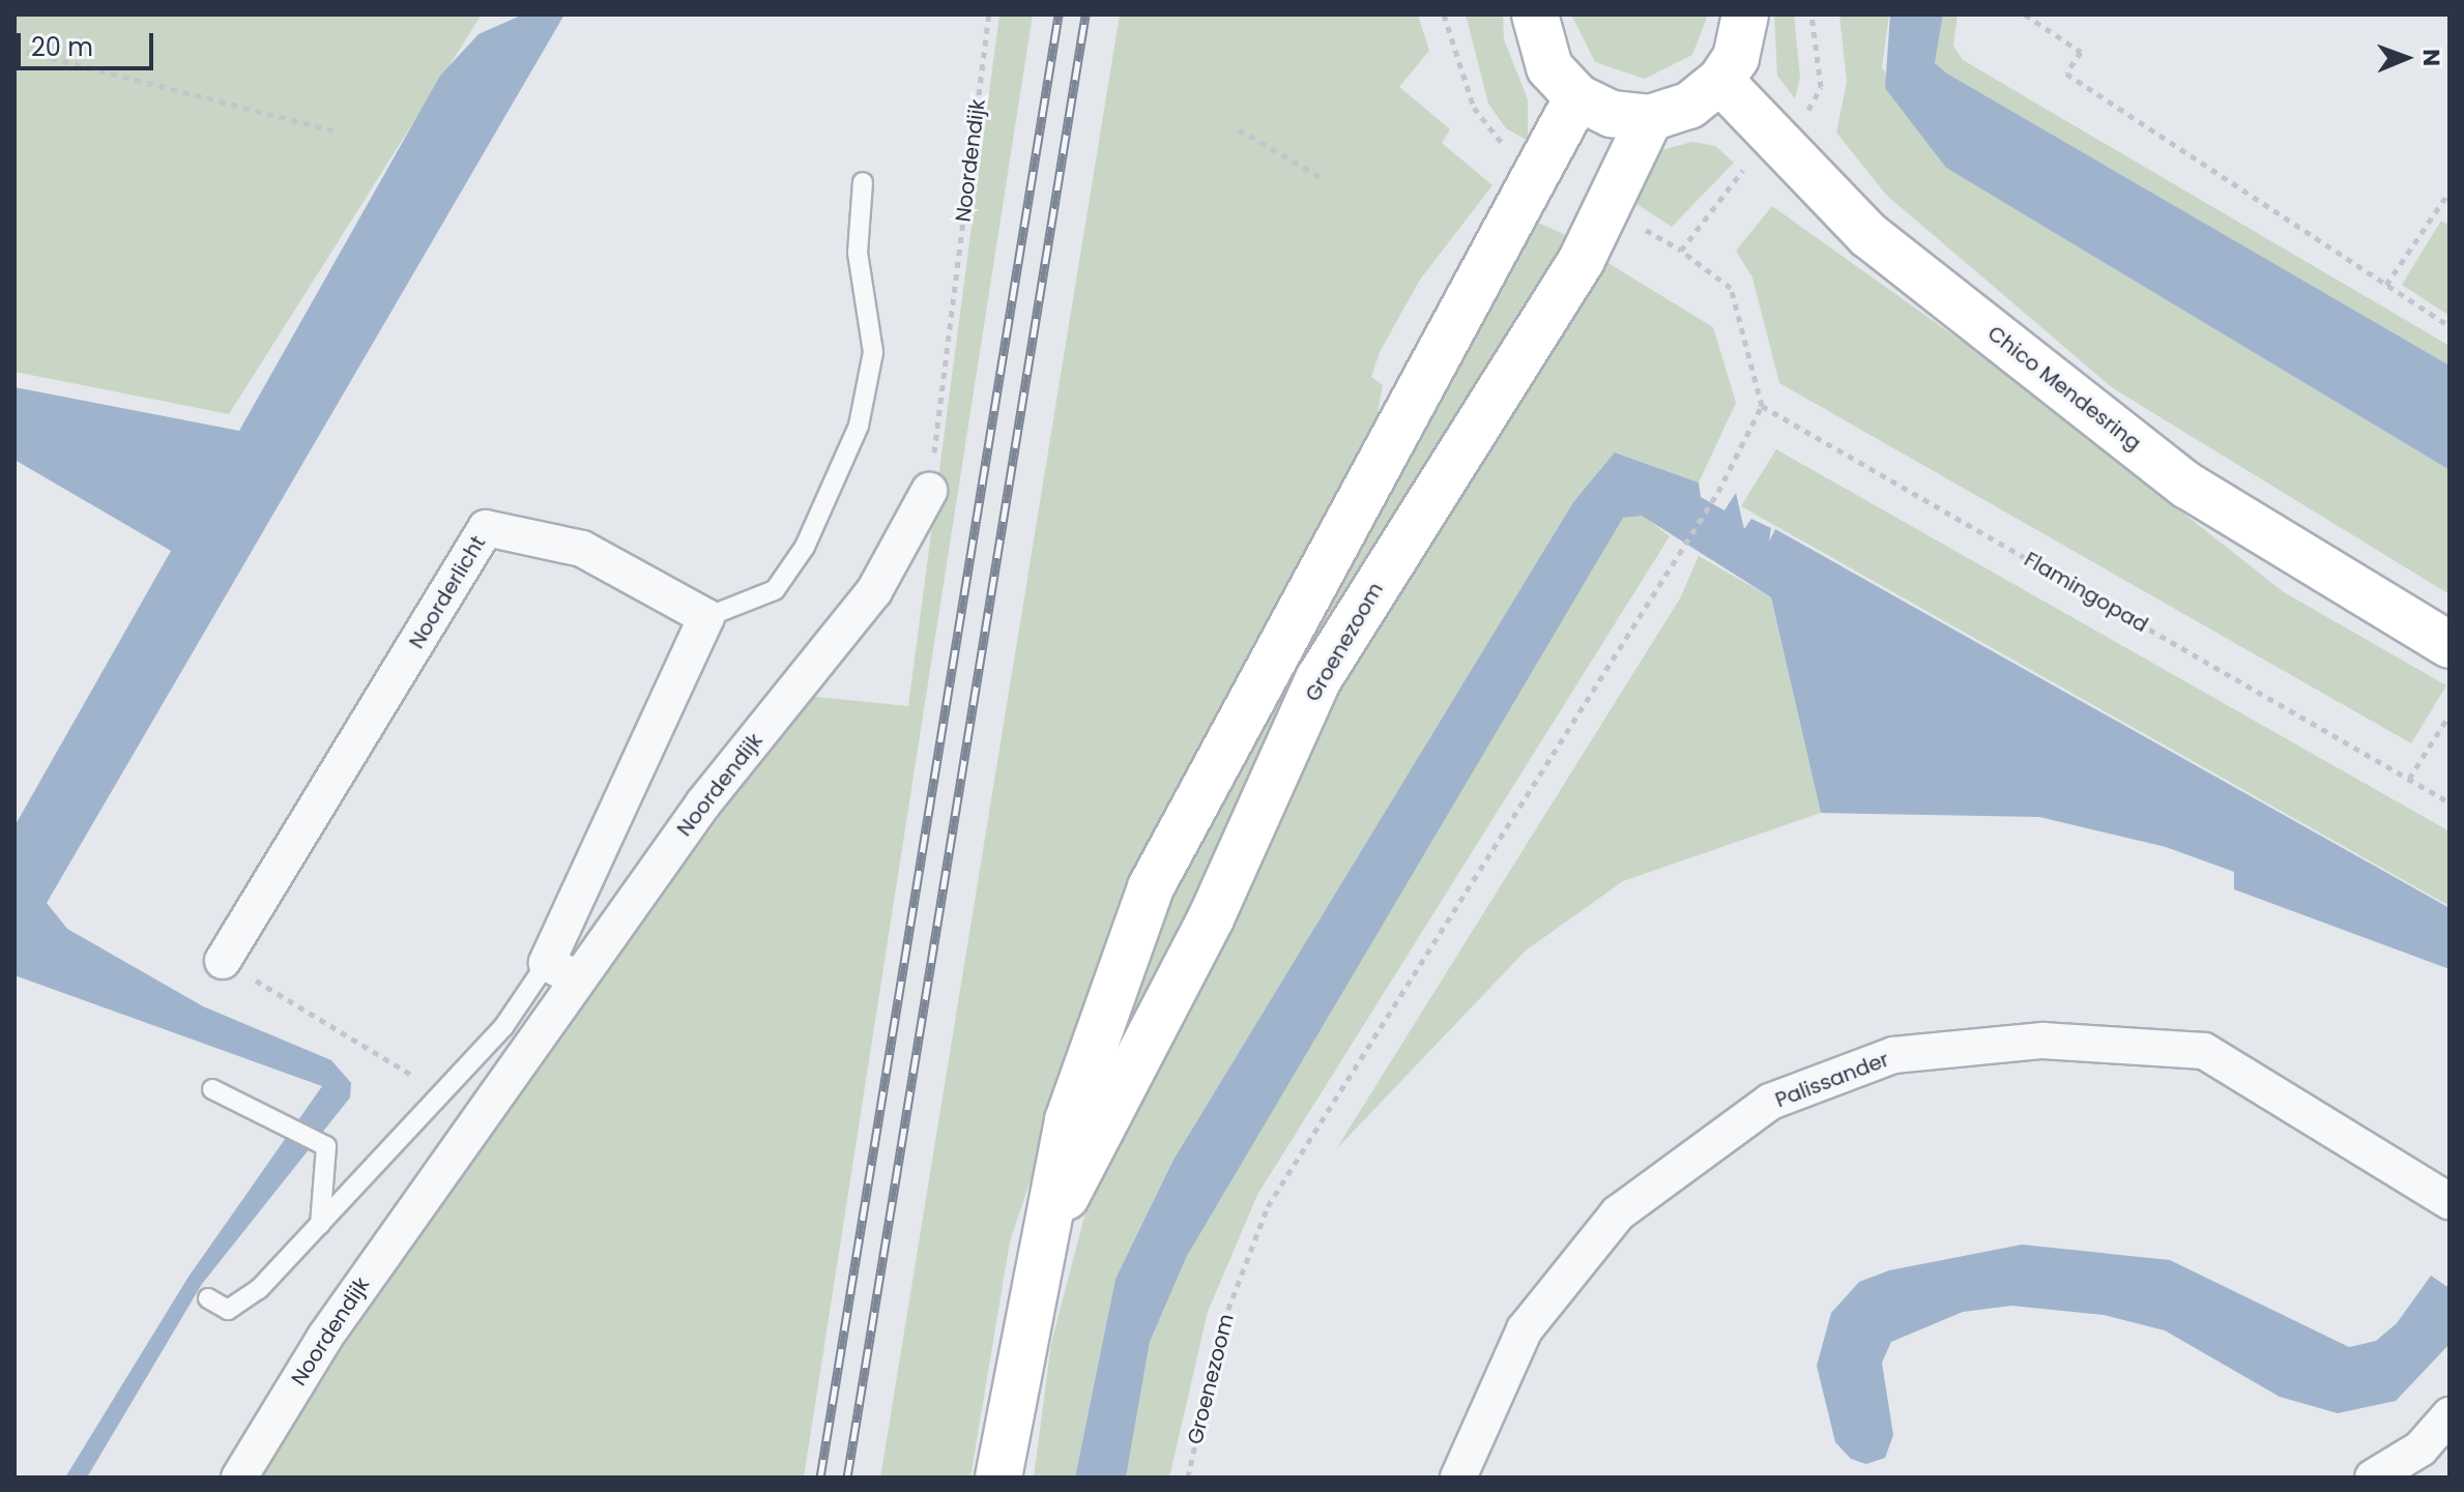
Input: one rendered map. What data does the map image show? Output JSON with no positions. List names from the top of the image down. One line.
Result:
{"streets":{"street":["Noordendijk","Chico Mendesring","Noorderlicht","Groenezoom","Palissander"],"path":["Flamingopad"]},"crossings":[["Flamingopad","Groenezoom"]],"scale_bar":"20 m","north":"right"}
